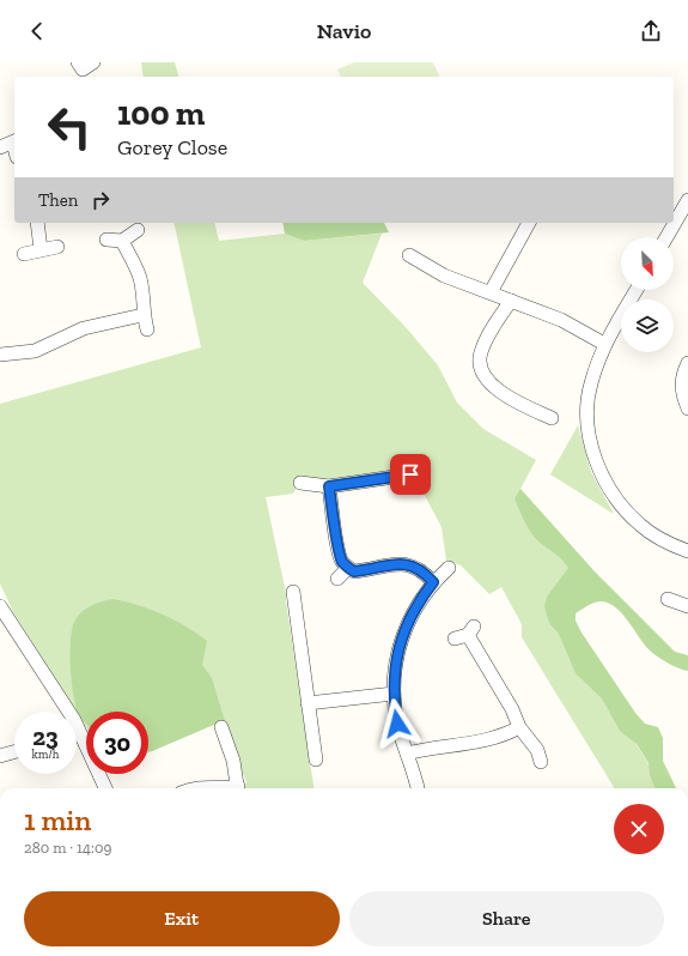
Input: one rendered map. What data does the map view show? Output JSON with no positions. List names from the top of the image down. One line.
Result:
{"north":"bottom right","page":{"header":"Navio","turn":["100 m","Gorey Close"],"then":"Then","speed":"23 km/h","limit":"30","heading":["1 min","280 m · 14:09"],"buttons":["Exit","Share"]}}
